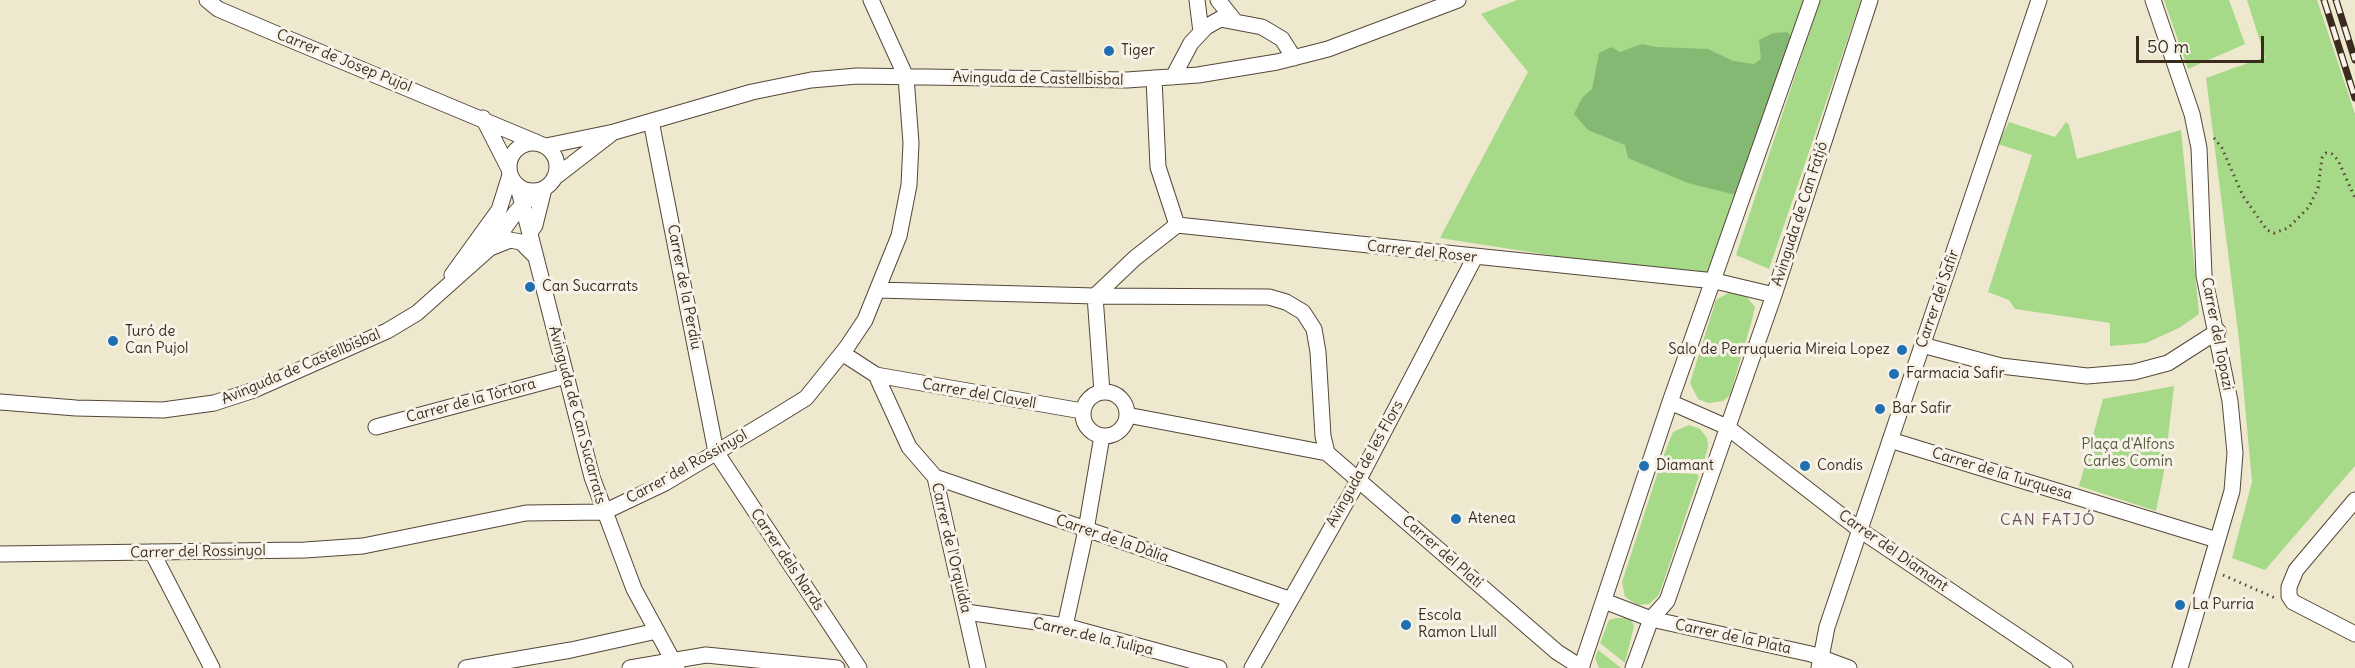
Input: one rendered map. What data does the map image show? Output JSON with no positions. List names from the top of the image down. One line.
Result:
{"streets":{"street":["Carrer de Josep Pujol","Avinguda de Castellbisbal","Avinguda de Can Fatjó","Carrer del Roser","Carrer de la Perdiu","Carrer del Safir","Carrer del Topazi","Carrer del Clavell","Carrer de la Tòrtora","Avinguda de Can Sucarrats","Avinguda de les Flors","Carrer del Rossinyol","Carrer de la Turquesa","Carrer de la Dàlia","Carrer de l'Orquídia","Carrer del Diamant","Carrer del Platí","Carrer dels Nards","Carrer de la Tulipa","Carrer de la Plata"]},"crossings":[["Carrer de Josep Pujol","Avinguda de Castellbisbal"],["Carrer de Josep Pujol","Avinguda de Can Sucarrats"],["Avinguda de Castellbisbal","Carrer de la Perdiu"],["Avinguda de Castellbisbal","Avinguda de Can Sucarrats"],["Avinguda de Castellbisbal","Carrer del Rossinyol"],["Avinguda de Can Fatjó","Carrer del Roser"],["Avinguda de Can Fatjó","Carrer del Diamant"],["Avinguda de Can Fatjó","Carrer de la Plata"],["Carrer del Roser","Avinguda de les Flors"],["Carrer de la Perdiu","Carrer del Rossinyol"],["Carrer de la Perdiu","Carrer dels Nards"],["Carrer del Safir","Carrer de la Turquesa"],["Carrer del Safir","Carrer del Diamant"],["Carrer del Safir","Carrer de la Plata"],["Carrer del Topazi","Carrer de la Turquesa"],["Carrer del Clavell","Carrer de l'Orquídia"],["Carrer de la Tòrtora","Avinguda de Can Sucarrats"],["Avinguda de Can Sucarrats","Carrer del Rossinyol"],["Avinguda de les Flors","Carrer de la Dàlia"],["Avinguda de les Flors","Carrer del Platí"],["Carrer del Rossinyol","Carrer dels Nards"],["Carrer de la Dàlia","Carrer de l'Orquídia"],["Carrer de l'Orquídia","Carrer de la Tulipa"]],"districts":["CAN FATJÓ"],"parks":["Plaça d'Alfons Carles Comín"],"places":["Tiger","Can Sucarrats","Turó de Can Pujol","Salo de Perruqueria Mireia Lopez","Farmacia Safir","Bar Safir","Diamant","Condis","Atenea","La Purria","Escola Ramon Llull"],"scale_bar":"50 m"}
